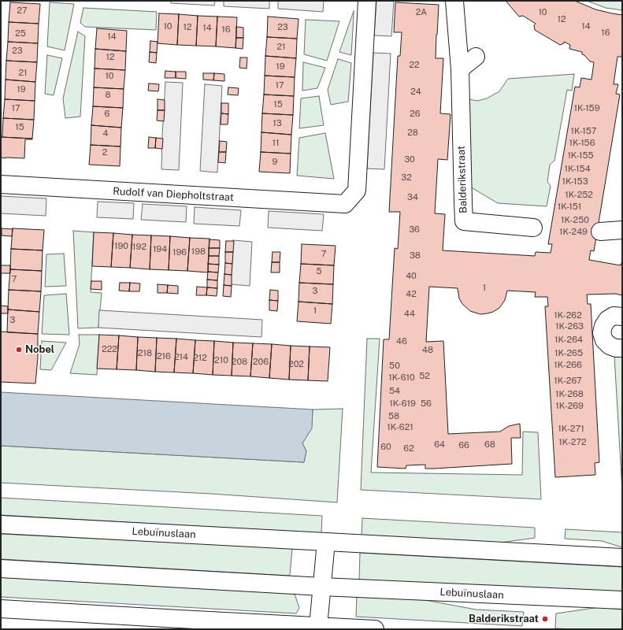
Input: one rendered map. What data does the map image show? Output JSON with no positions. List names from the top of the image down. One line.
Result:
{"streets":{"street":["Balderikstraat","Rudolf van Diepholtstraat","Lebuïnuslaan"]},"places":["Nobel","Balderikstraat"],"house_numbers":["27","2A","10","12","10","14","12","23","14","16","16","25","14","21","23","12","22","19","21","10","17","19","24","8","15","17","1K-159","6","26","13","15","1K-157","28","4","11","1K-156","2","1K-155","30","9","1K-154","32","1K-153","1K-252","34","1K-151","1K-250","36","1K-249","190","192","194","198","196","7","38","5","40","7","1","3","42","1","44","1K-262","3","1K-263","1K-264","46","222","48","218","1K-265","216","214","212","210","208","206","202","1K-266","50","52","1K-610","1K-267","54","1K-268","1K-619","56","1K-269","58","1K-621","1K-271","1K-272","64","68","66","60","62"]}
